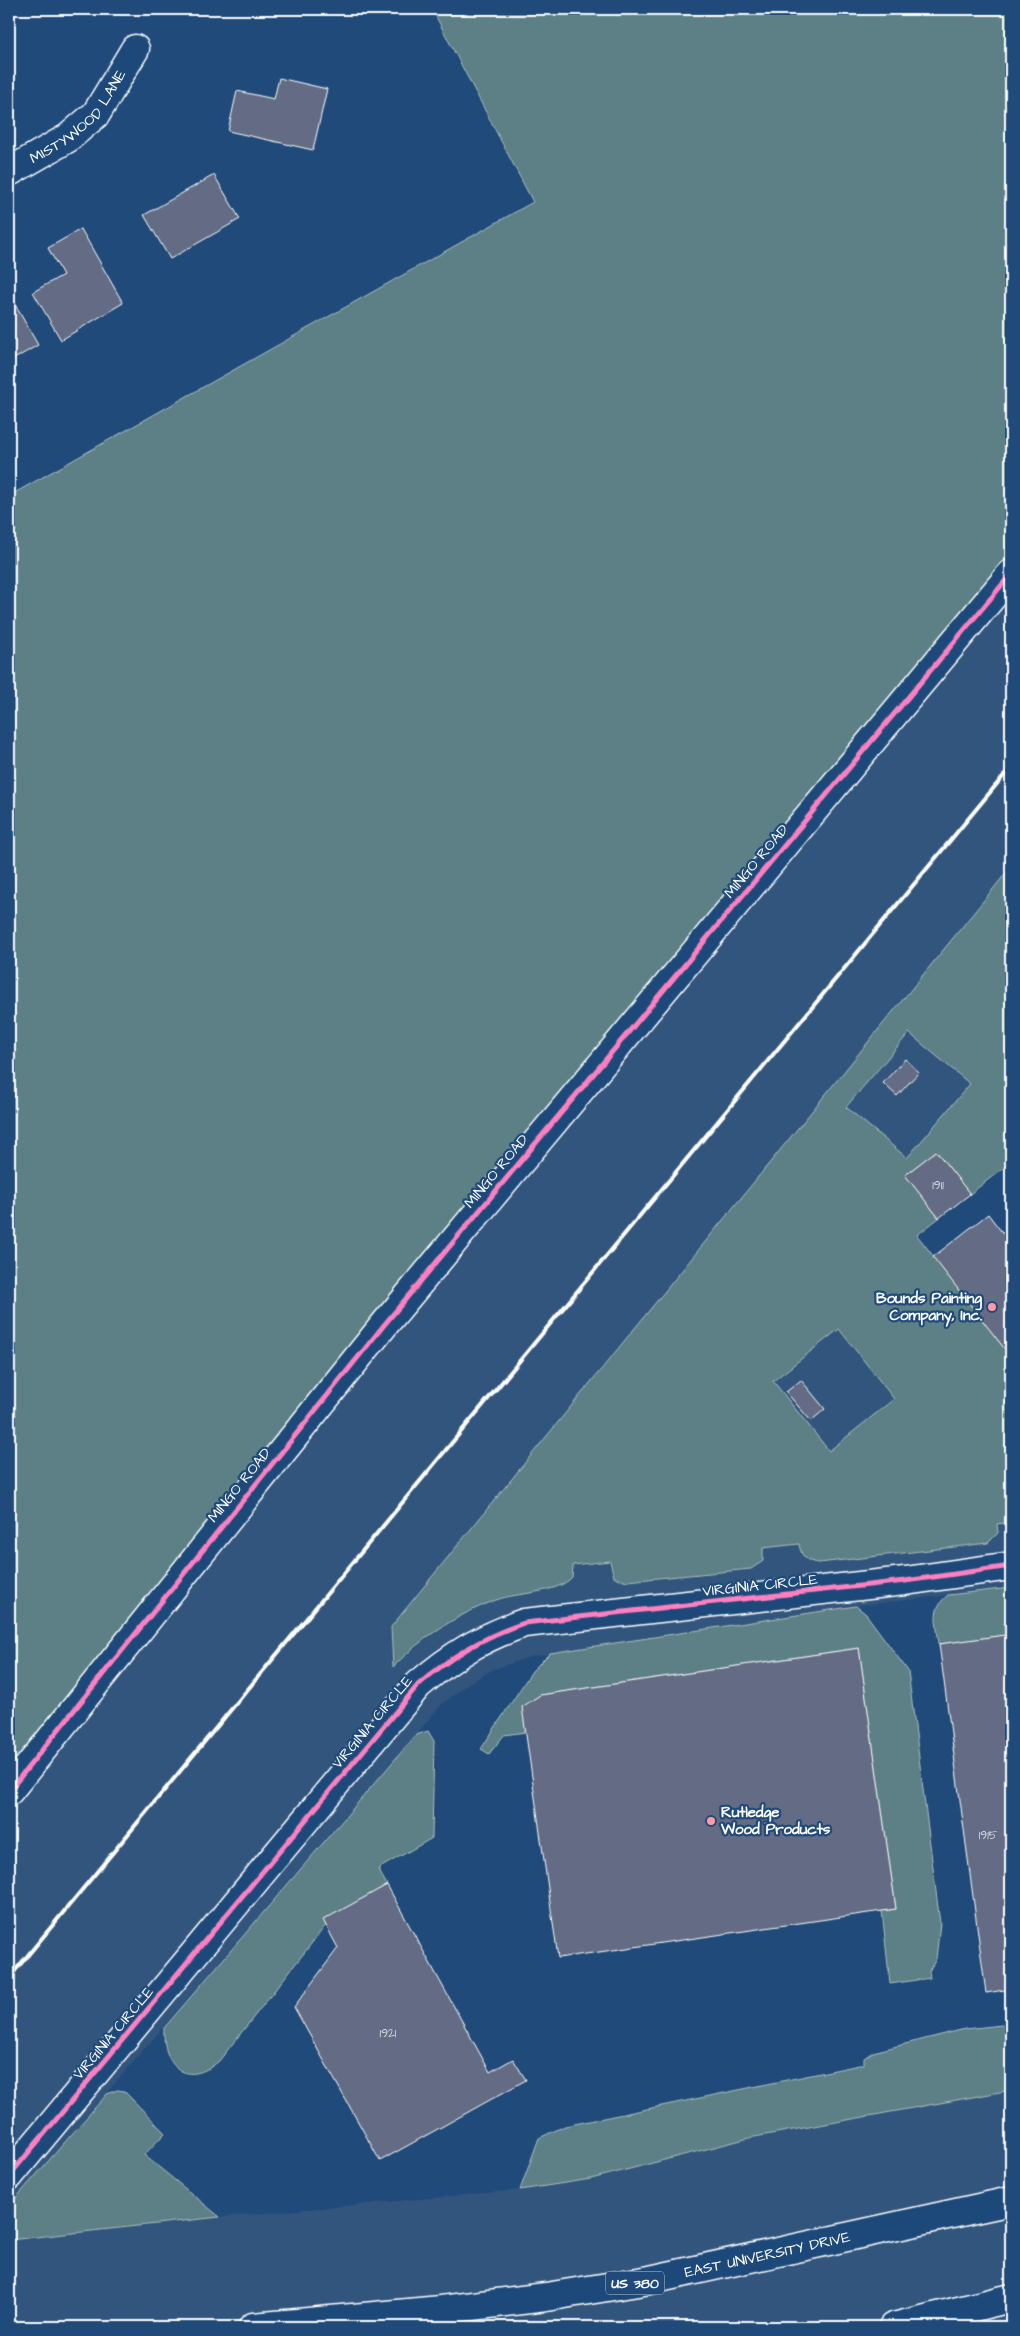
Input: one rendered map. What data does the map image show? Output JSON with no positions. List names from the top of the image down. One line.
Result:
{"streets":{"street":["MISTYWOOD LANE","MINGO ROAD","VIRGINIA CIRCLE","EAST UNIVERSITY DRIVE","US 380"]},"places":["Bounds Painting Company, Inc.","Rutledge Wood Products"],"house_numbers":["1911","1915","1921"]}
